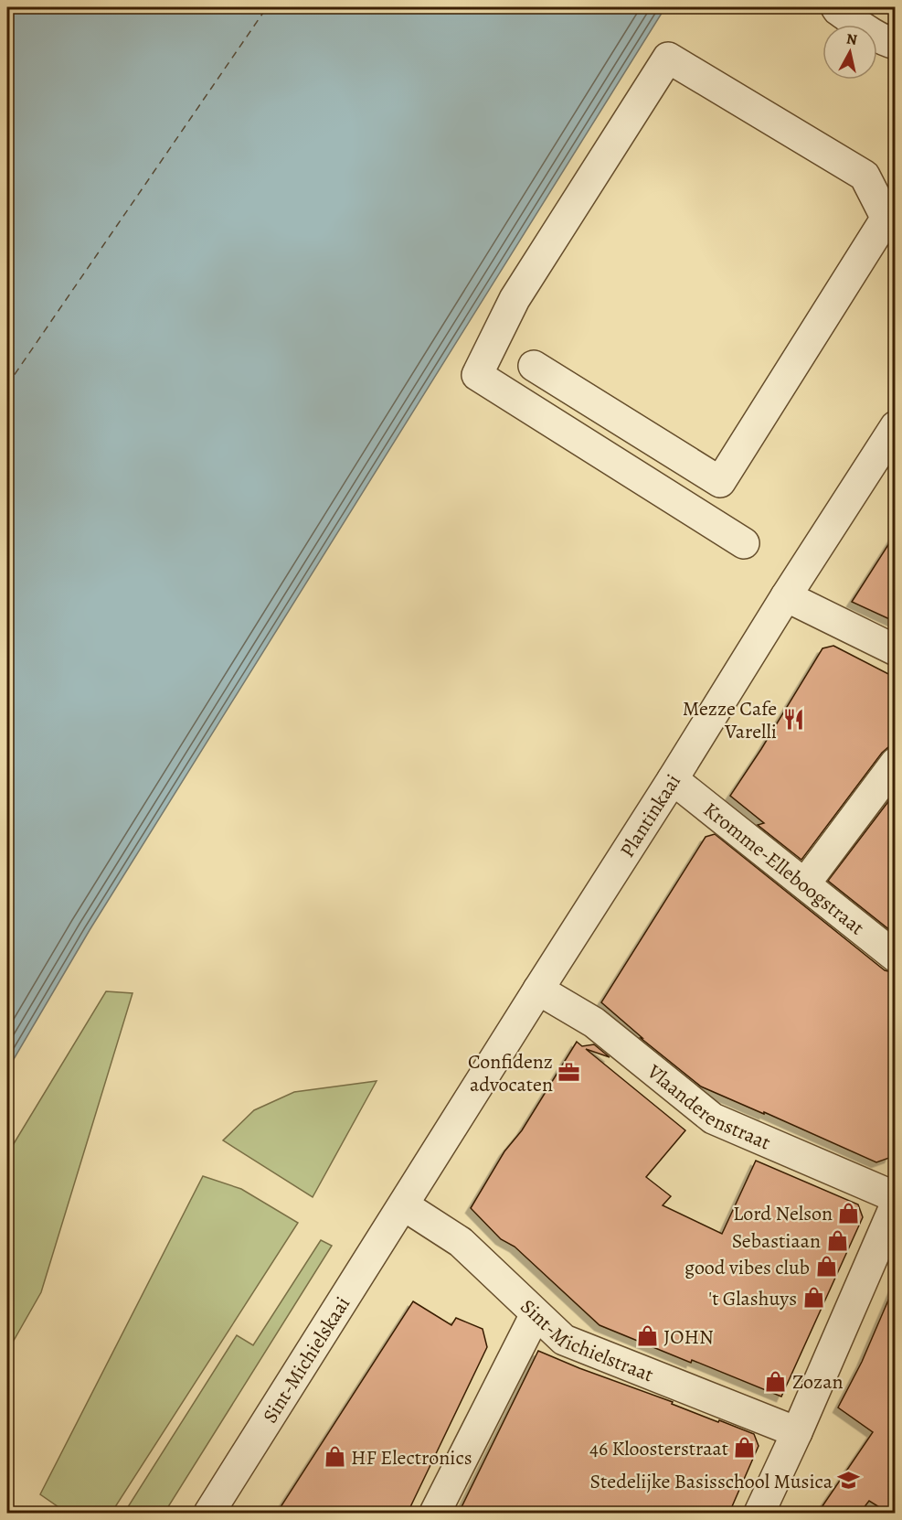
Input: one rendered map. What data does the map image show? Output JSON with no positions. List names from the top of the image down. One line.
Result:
{"streets":{"street":["Plantinkaai","Kromme-Elleboogstraat","Vlaanderenstraat","Sint-Michielstraat","Sint-Michielskaai"]},"crossings":[["Plantinkaai","Kromme-Elleboogstraat"],["Plantinkaai","Vlaanderenstraat"],["Plantinkaai","Sint-Michielstraat"],["Plantinkaai","Sint-Michielskaai"],["Sint-Michielstraat","Sint-Michielskaai"]],"places":{"restaurant":["Mezze Cafe Varelli"],"office":["Confidenz advocaten"],"shop":["Lord Nelson","Sebastiaan","good vibes club","'t Glashuys","JOHN","Zozan","46 Kloosterstraat","HF Electronics"],"school or university":["Stedelijke Basisschool Musica"]},"north":"top"}
